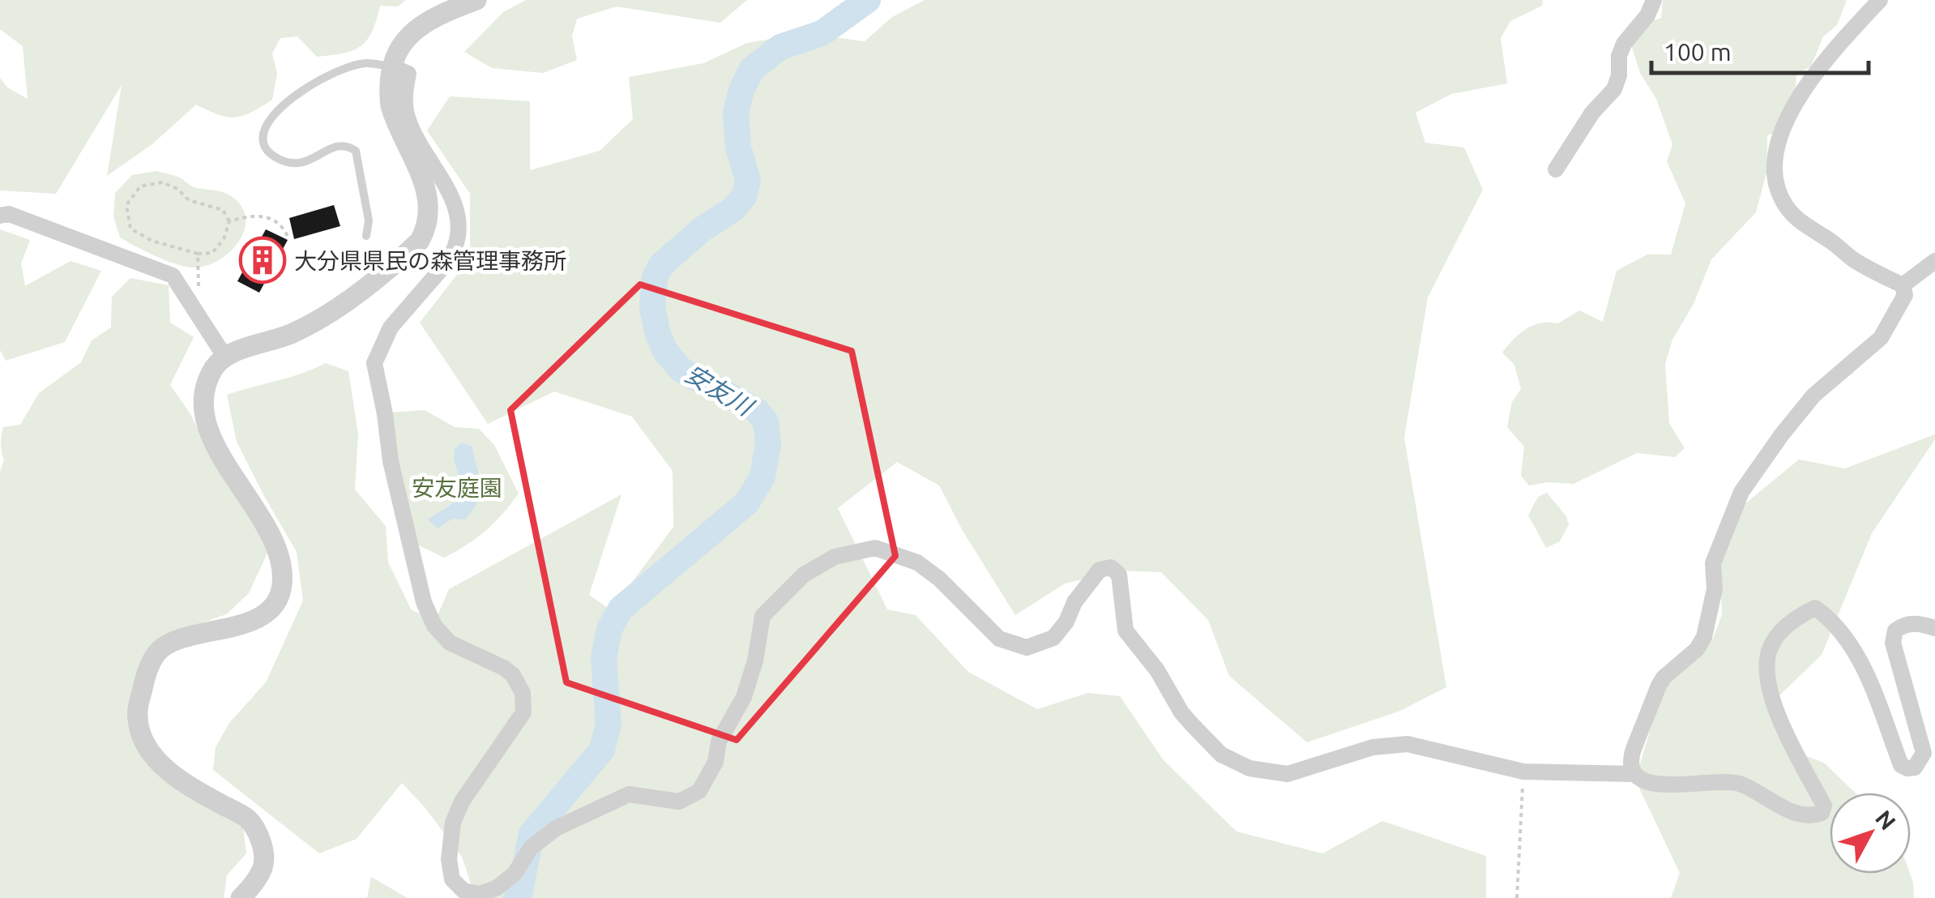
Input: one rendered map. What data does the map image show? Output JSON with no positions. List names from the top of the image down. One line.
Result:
{"water":["安友川"],"parks":["安友庭園"],"places":{"building":["大分県県民の森管理事務所"]},"scale_bar":"100 m","north":"top right"}
